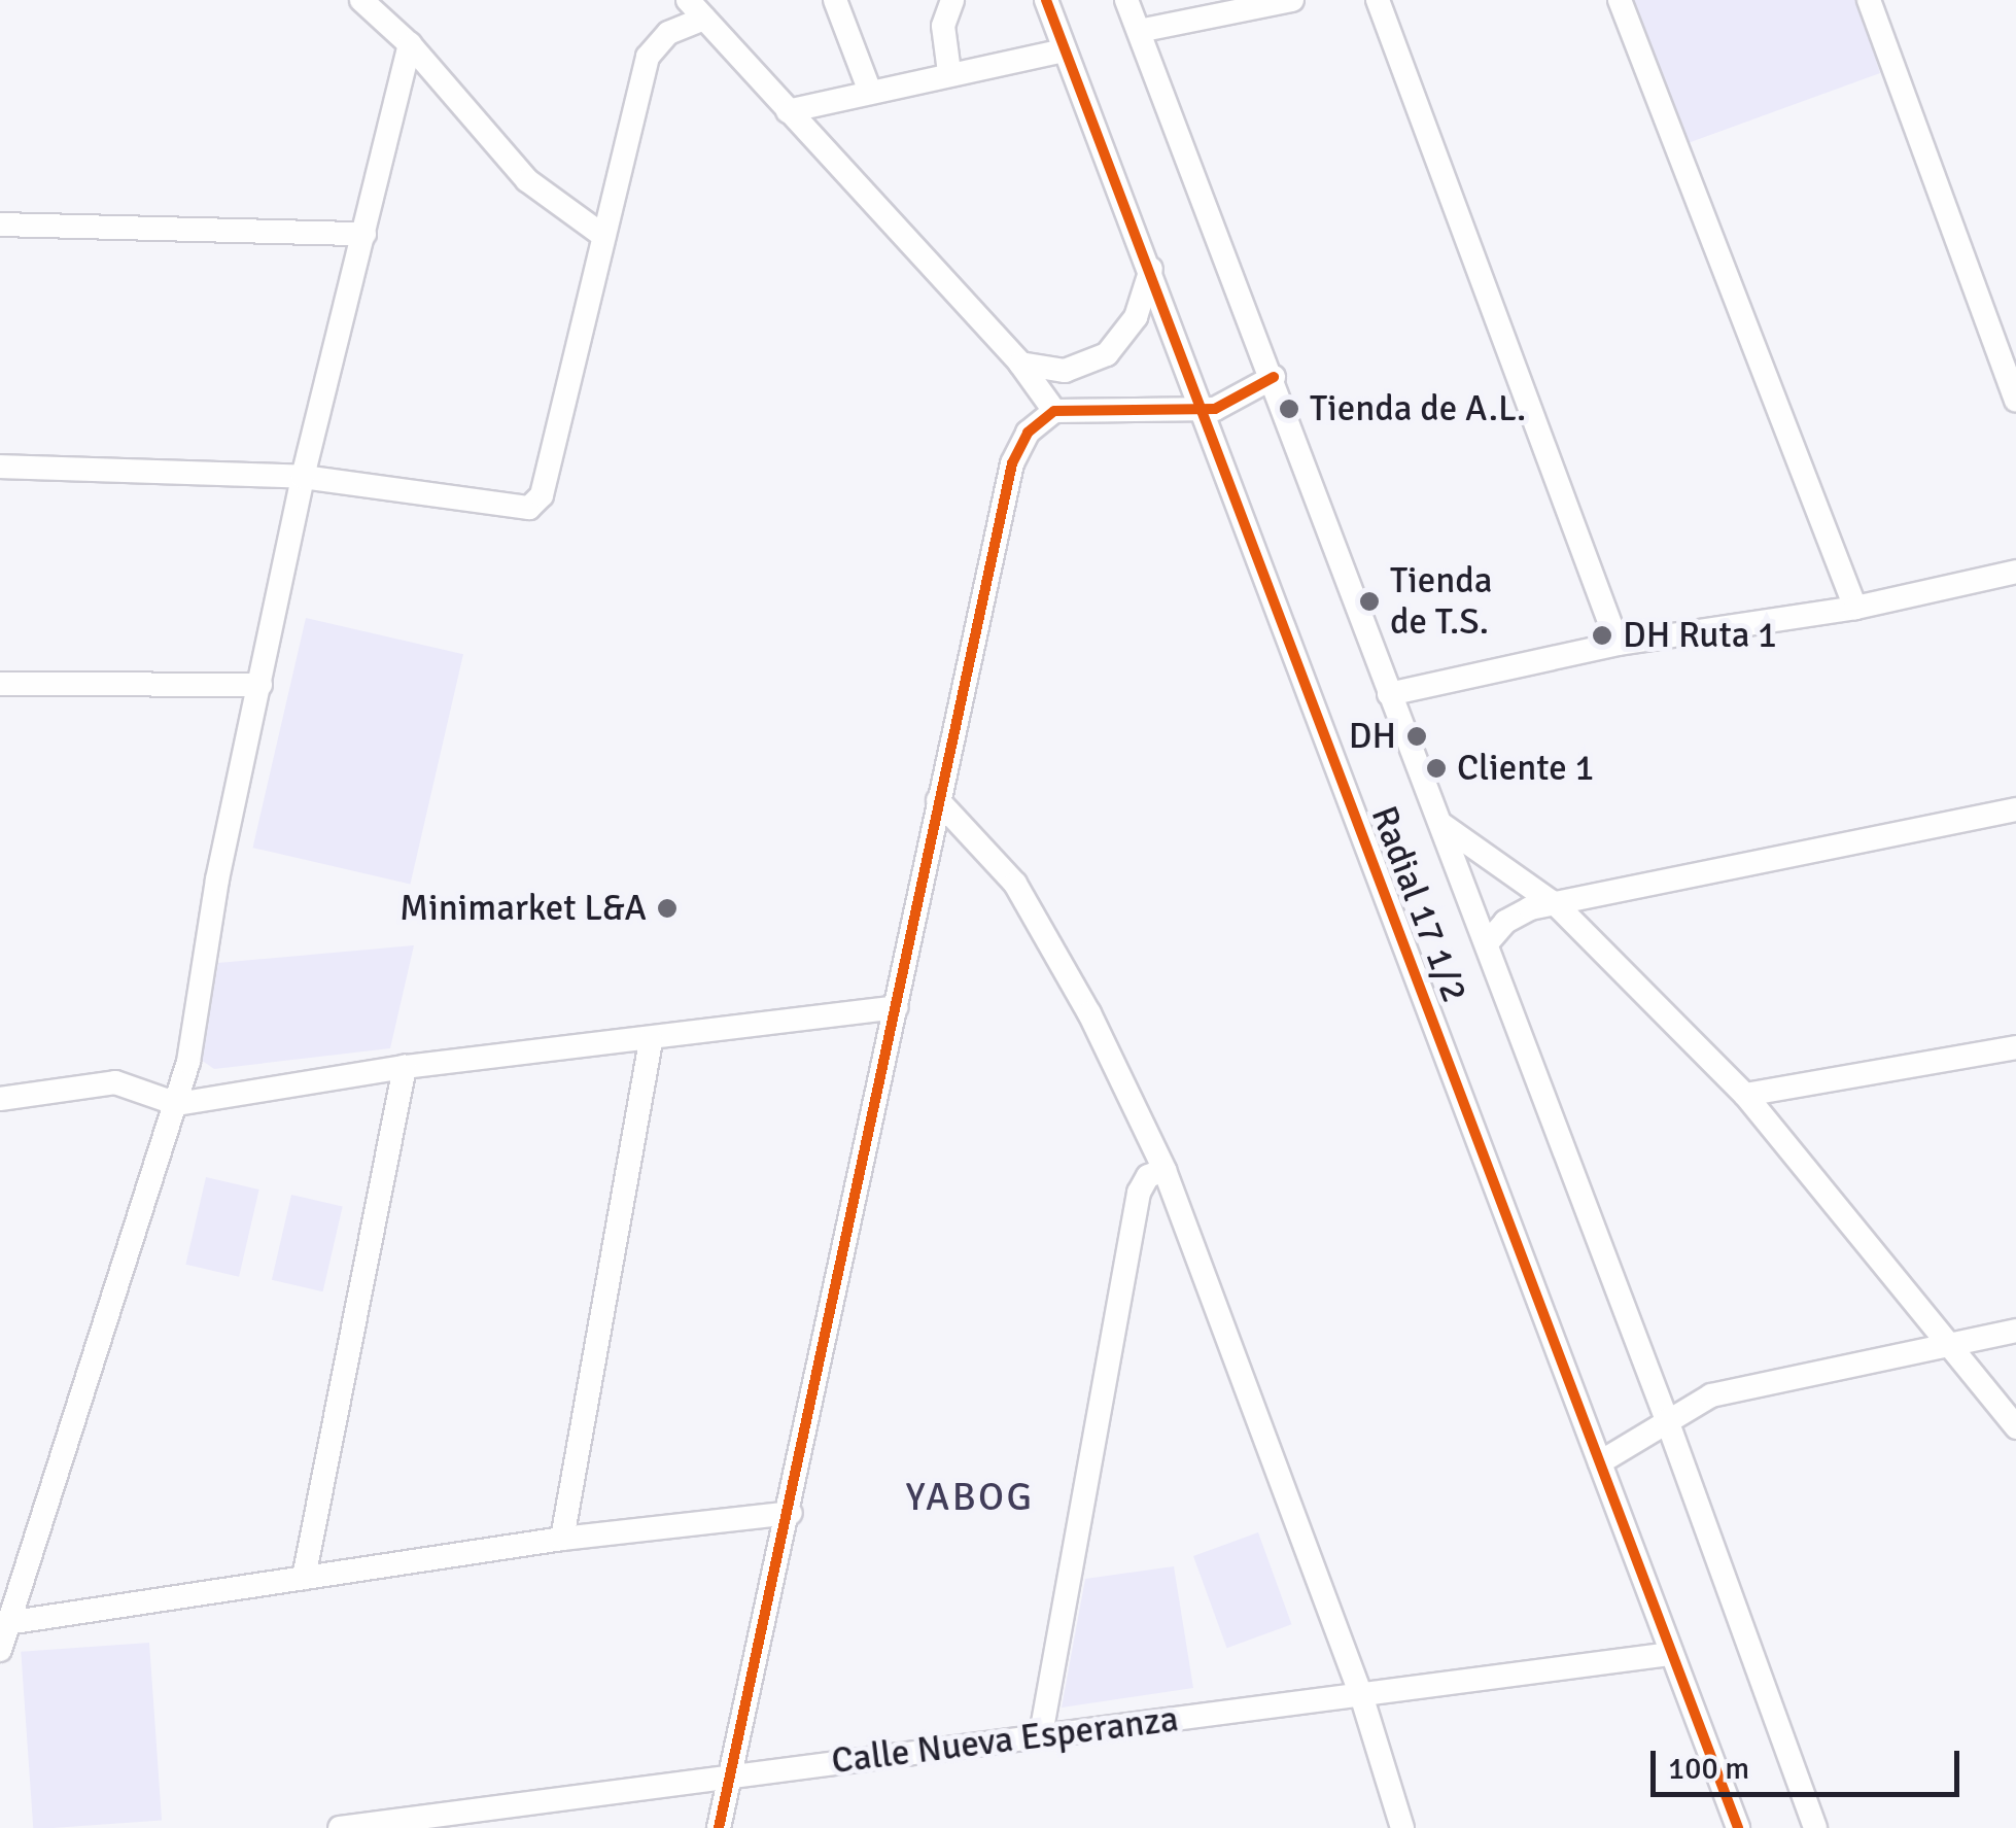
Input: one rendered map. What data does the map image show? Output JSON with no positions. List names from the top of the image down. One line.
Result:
{"streets":{"street":["Radial 17 1/2","Calle Nueva Esperanza"]},"crossings":[["Radial 17 1/2","Calle Nueva Esperanza"]],"districts":["YABOG"],"places":["Tienda de A.L.","Tienda de T.S.","DH Ruta 1","DH","Cliente 1","Minimarket L&A"],"scale_bar":"100 m"}
